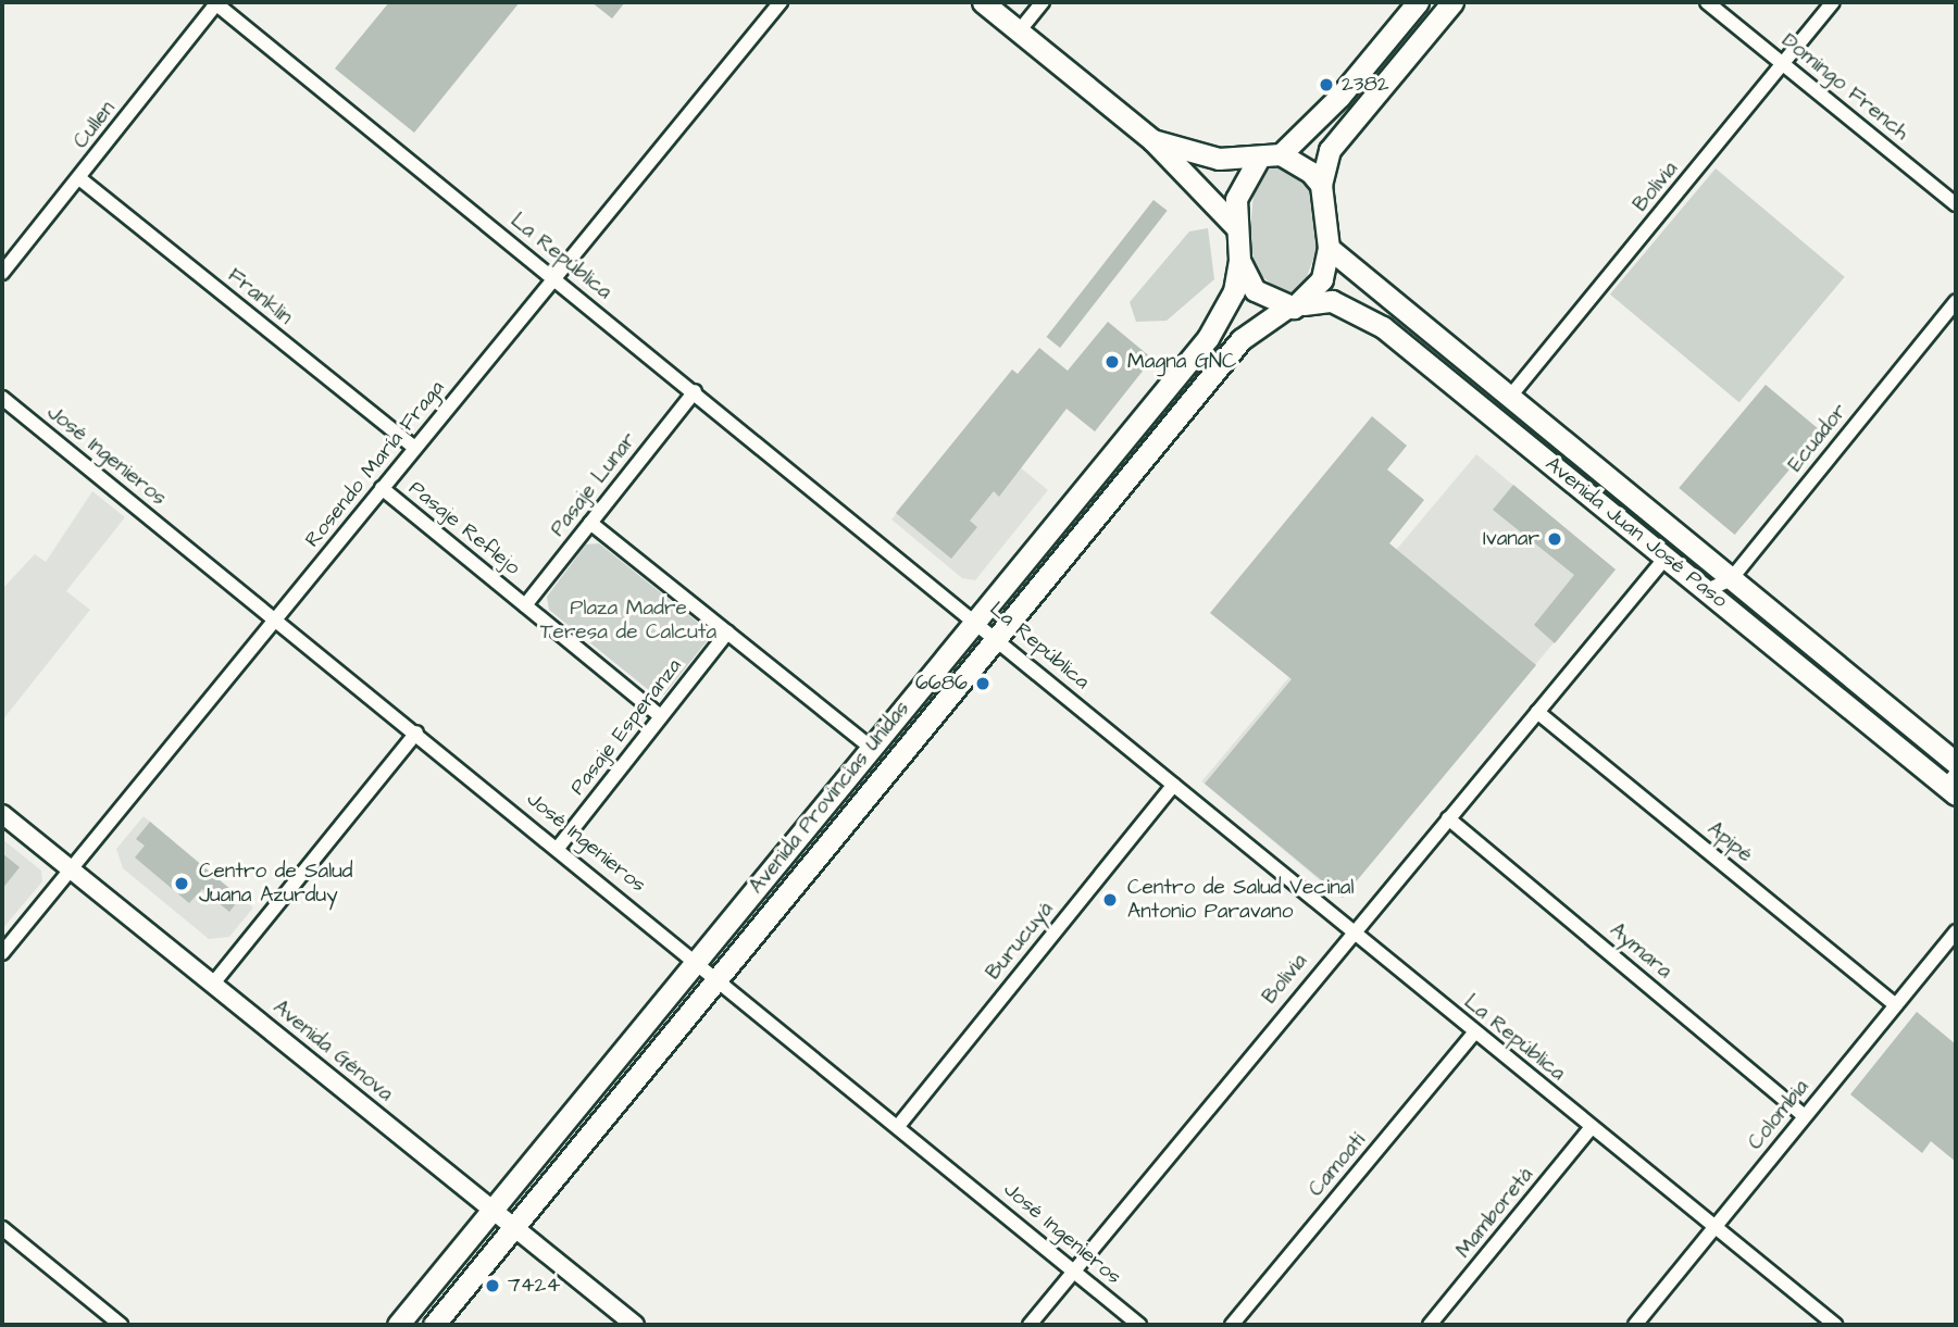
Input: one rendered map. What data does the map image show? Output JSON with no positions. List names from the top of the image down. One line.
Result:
{"streets":{"main road":["Avenida Juan José Paso","Avenida Provincias Unidas"],"street":["Domingo French","Cullen","Bolivia","La República","Franklin","Ecuador","José Ingenieros","Rosendo María Fraga","Pasaje Lunar","Pasaje Reflejo","Pasaje Esperanza","Apipé","Burucuyá","Aymara","Avenida Génova","Colombia","Camoatí","Mamboretá"]},"crossings":[["Domingo French","Bolivia"],["Cullen","La República"],["Cullen","Franklin"],["Bolivia","La República"],["Bolivia","José Ingenieros"],["Bolivia","Avenida Juan José Paso"],["Bolivia","Apipé"],["Bolivia","Aymara"],["La República","Rosendo María Fraga"],["La República","Pasaje Lunar"],["La República","Avenida Provincias Unidas"],["La República","Burucuyá"],["La República","Colombia"],["La República","Camoatí"],["La República","Mamboretá"],["Franklin","Rosendo María Fraga"],["Ecuador","Avenida Juan José Paso"],["José Ingenieros","Rosendo María Fraga"],["José Ingenieros","Pasaje Esperanza"],["José Ingenieros","Avenida Provincias Unidas"],["José Ingenieros","Burucuyá"],["Rosendo María Fraga","Pasaje Reflejo"],["Rosendo María Fraga","Avenida Génova"],["Pasaje Lunar","Pasaje Reflejo"],["Pasaje Reflejo","Pasaje Esperanza"],["Avenida Juan José Paso","Avenida Provincias Unidas"],["Avenida Provincias Unidas","Avenida Génova"],["Apipé","Colombia"],["Aymara","Colombia"]],"parks":["Plaza Madre Teresa de Calcuta"],"places":["2382","Magna GNC","Ivanar","6686","Centro de Salud Juana Azurduy","Centro de Salud Vecinal Antonio Paravano","7424"]}
